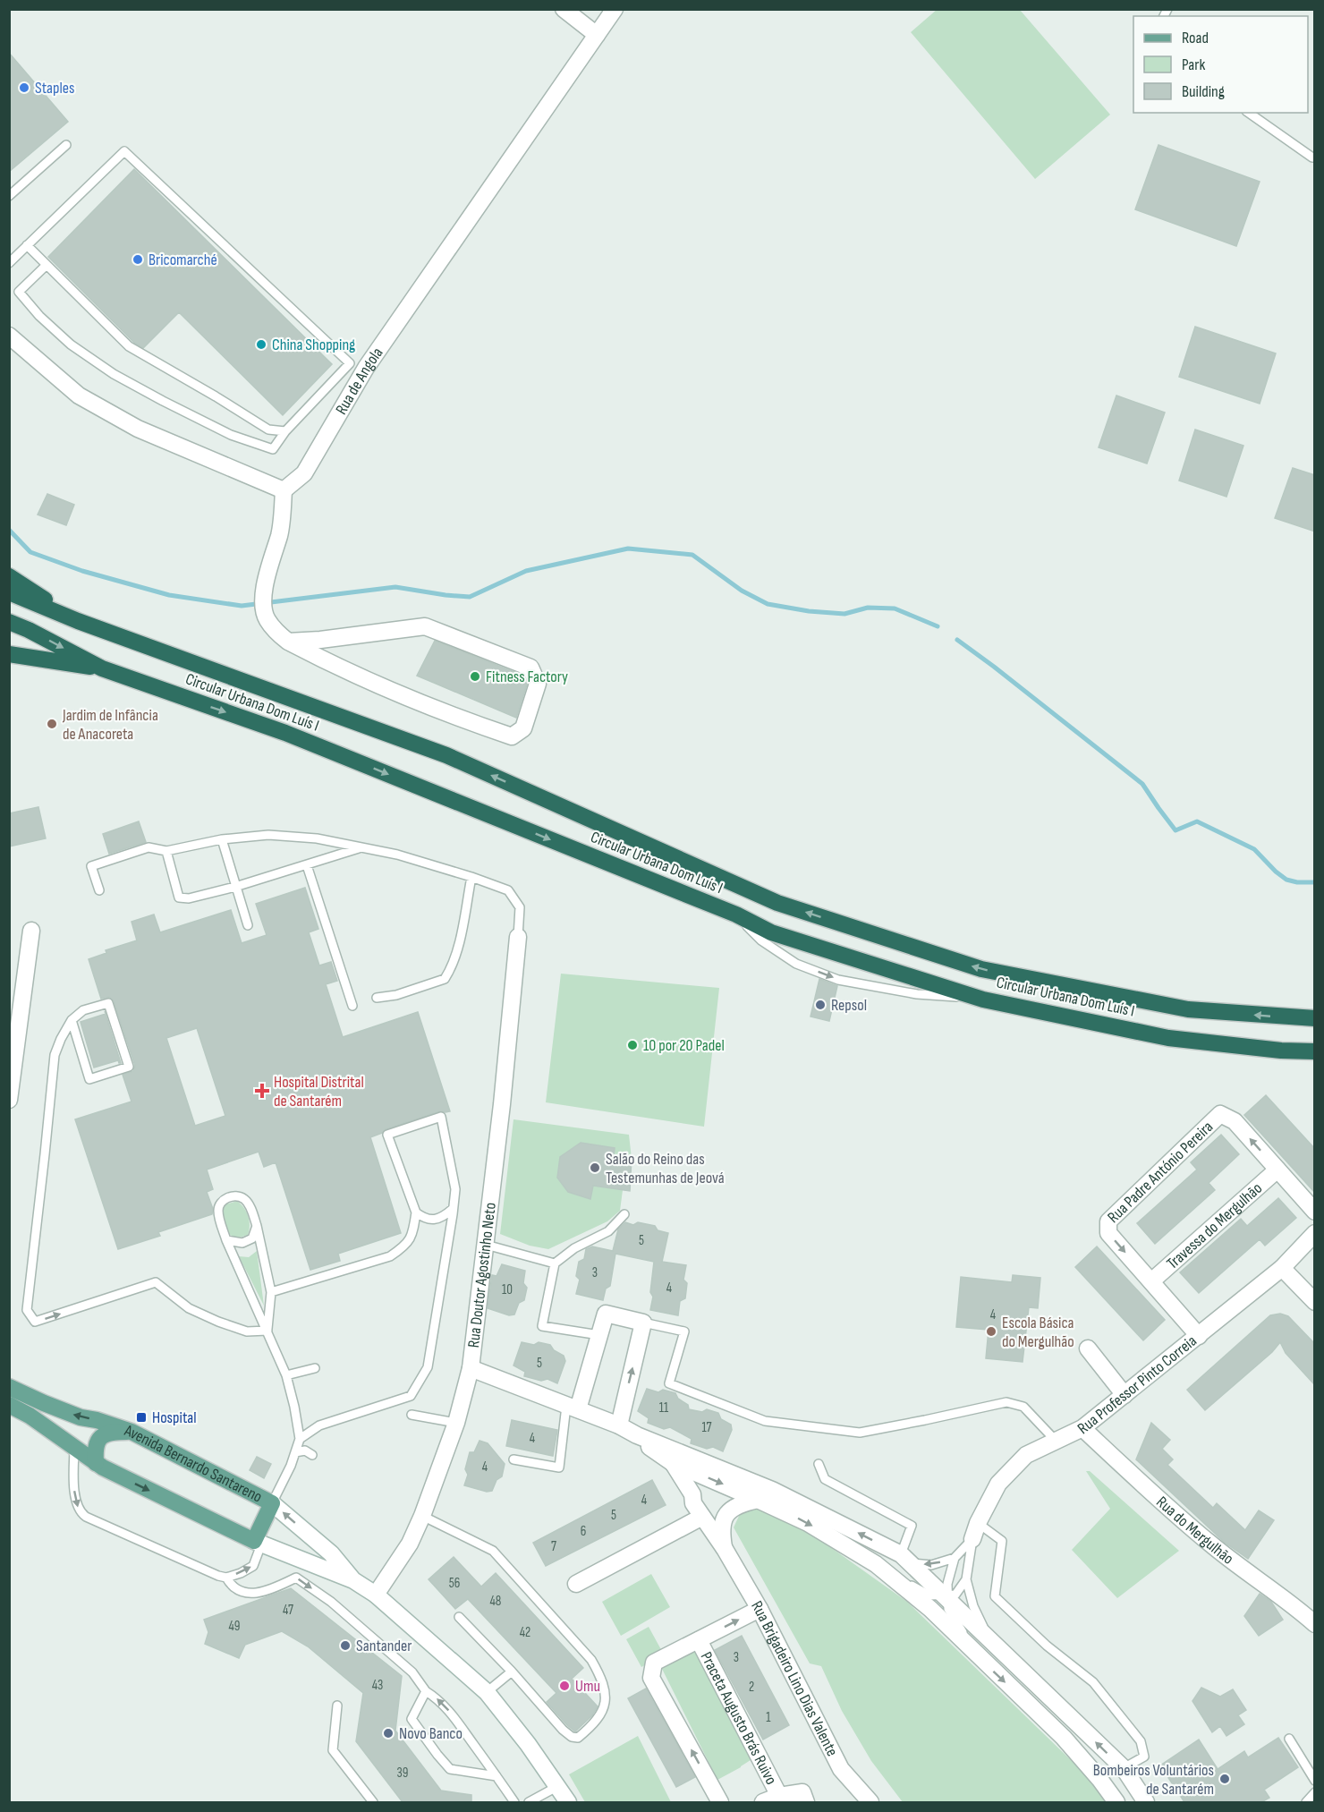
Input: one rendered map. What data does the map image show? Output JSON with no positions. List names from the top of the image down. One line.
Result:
{"streets":{"highway":["Circular Urbana Dom Luís I"],"main road":["Avenida Bernardo Santareno"],"street":["Rua de Angola","Rua Padre António Pereira","Travessa do Mergulhão","Rua Doutor Agostinho Neto","Rua Professor Pinto Correia","Rua do Mergulhão","Rua Brigadeiro Lino Dias Valente","Praceta Augusto Brás Ruivo"]},"crossings":[["Rua Padre António Pereira","Travessa do Mergulhão"],["Rua Padre António Pereira","Rua Professor Pinto Correia"],["Rua Doutor Agostinho Neto","Avenida Bernardo Santareno"],["Rua Doutor Agostinho Neto","Rua Brigadeiro Lino Dias Valente"],["Rua Professor Pinto Correia","Rua do Mergulhão"],["Rua Brigadeiro Lino Dias Valente","Praceta Augusto Brás Ruivo"]],"places":{"other":["Staples","Bricomarché","China Shopping","Fitness Factory","Jardim de Infância de Anacoreta","Repsol","10 por 20 Padel","Salão do Reino das Testemunhas de Jeová","Escola Básica do Mergulhão","Santander","Umu","Novo Banco","Bombeiros Voluntários de Santarém"],"health":["Hospital Distrital de Santarém"],"transit":["Hospital"]},"house_numbers":["5","3","4","10","4","5","11","17","4","4","4","5","6","7","56","48","47","49","42","3","43","2","1","39"],"legend":["Road","Park","Building"]}
